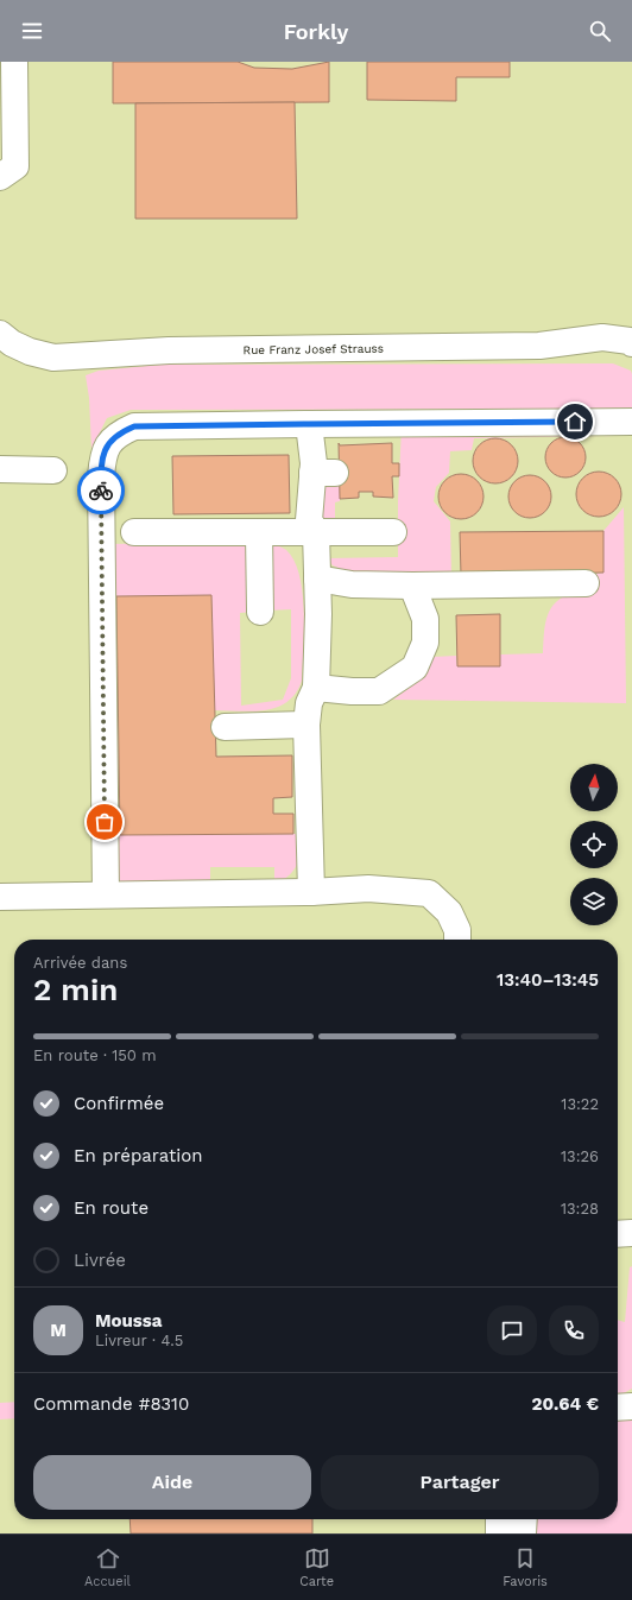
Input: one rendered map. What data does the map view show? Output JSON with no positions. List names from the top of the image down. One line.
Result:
{"streets":{"street":["Rue Franz Josef Strauss"]},"north":"top","page":{"header":"Forkly","heading":["2 min","Arrivée dans","13:40–13:45"],"panel":["Moussa","Livreur · 4.5","Commande #8310","20.64 €"],"bar":"En route · 150 m","list":[["Confirmée","13:22"],["En préparation","13:26"],["En route","13:28"],"Livrée"],"round":"M","buttons":["Aide","Partager"],"tabs":["Accueil","Carte","Favoris"]}}
